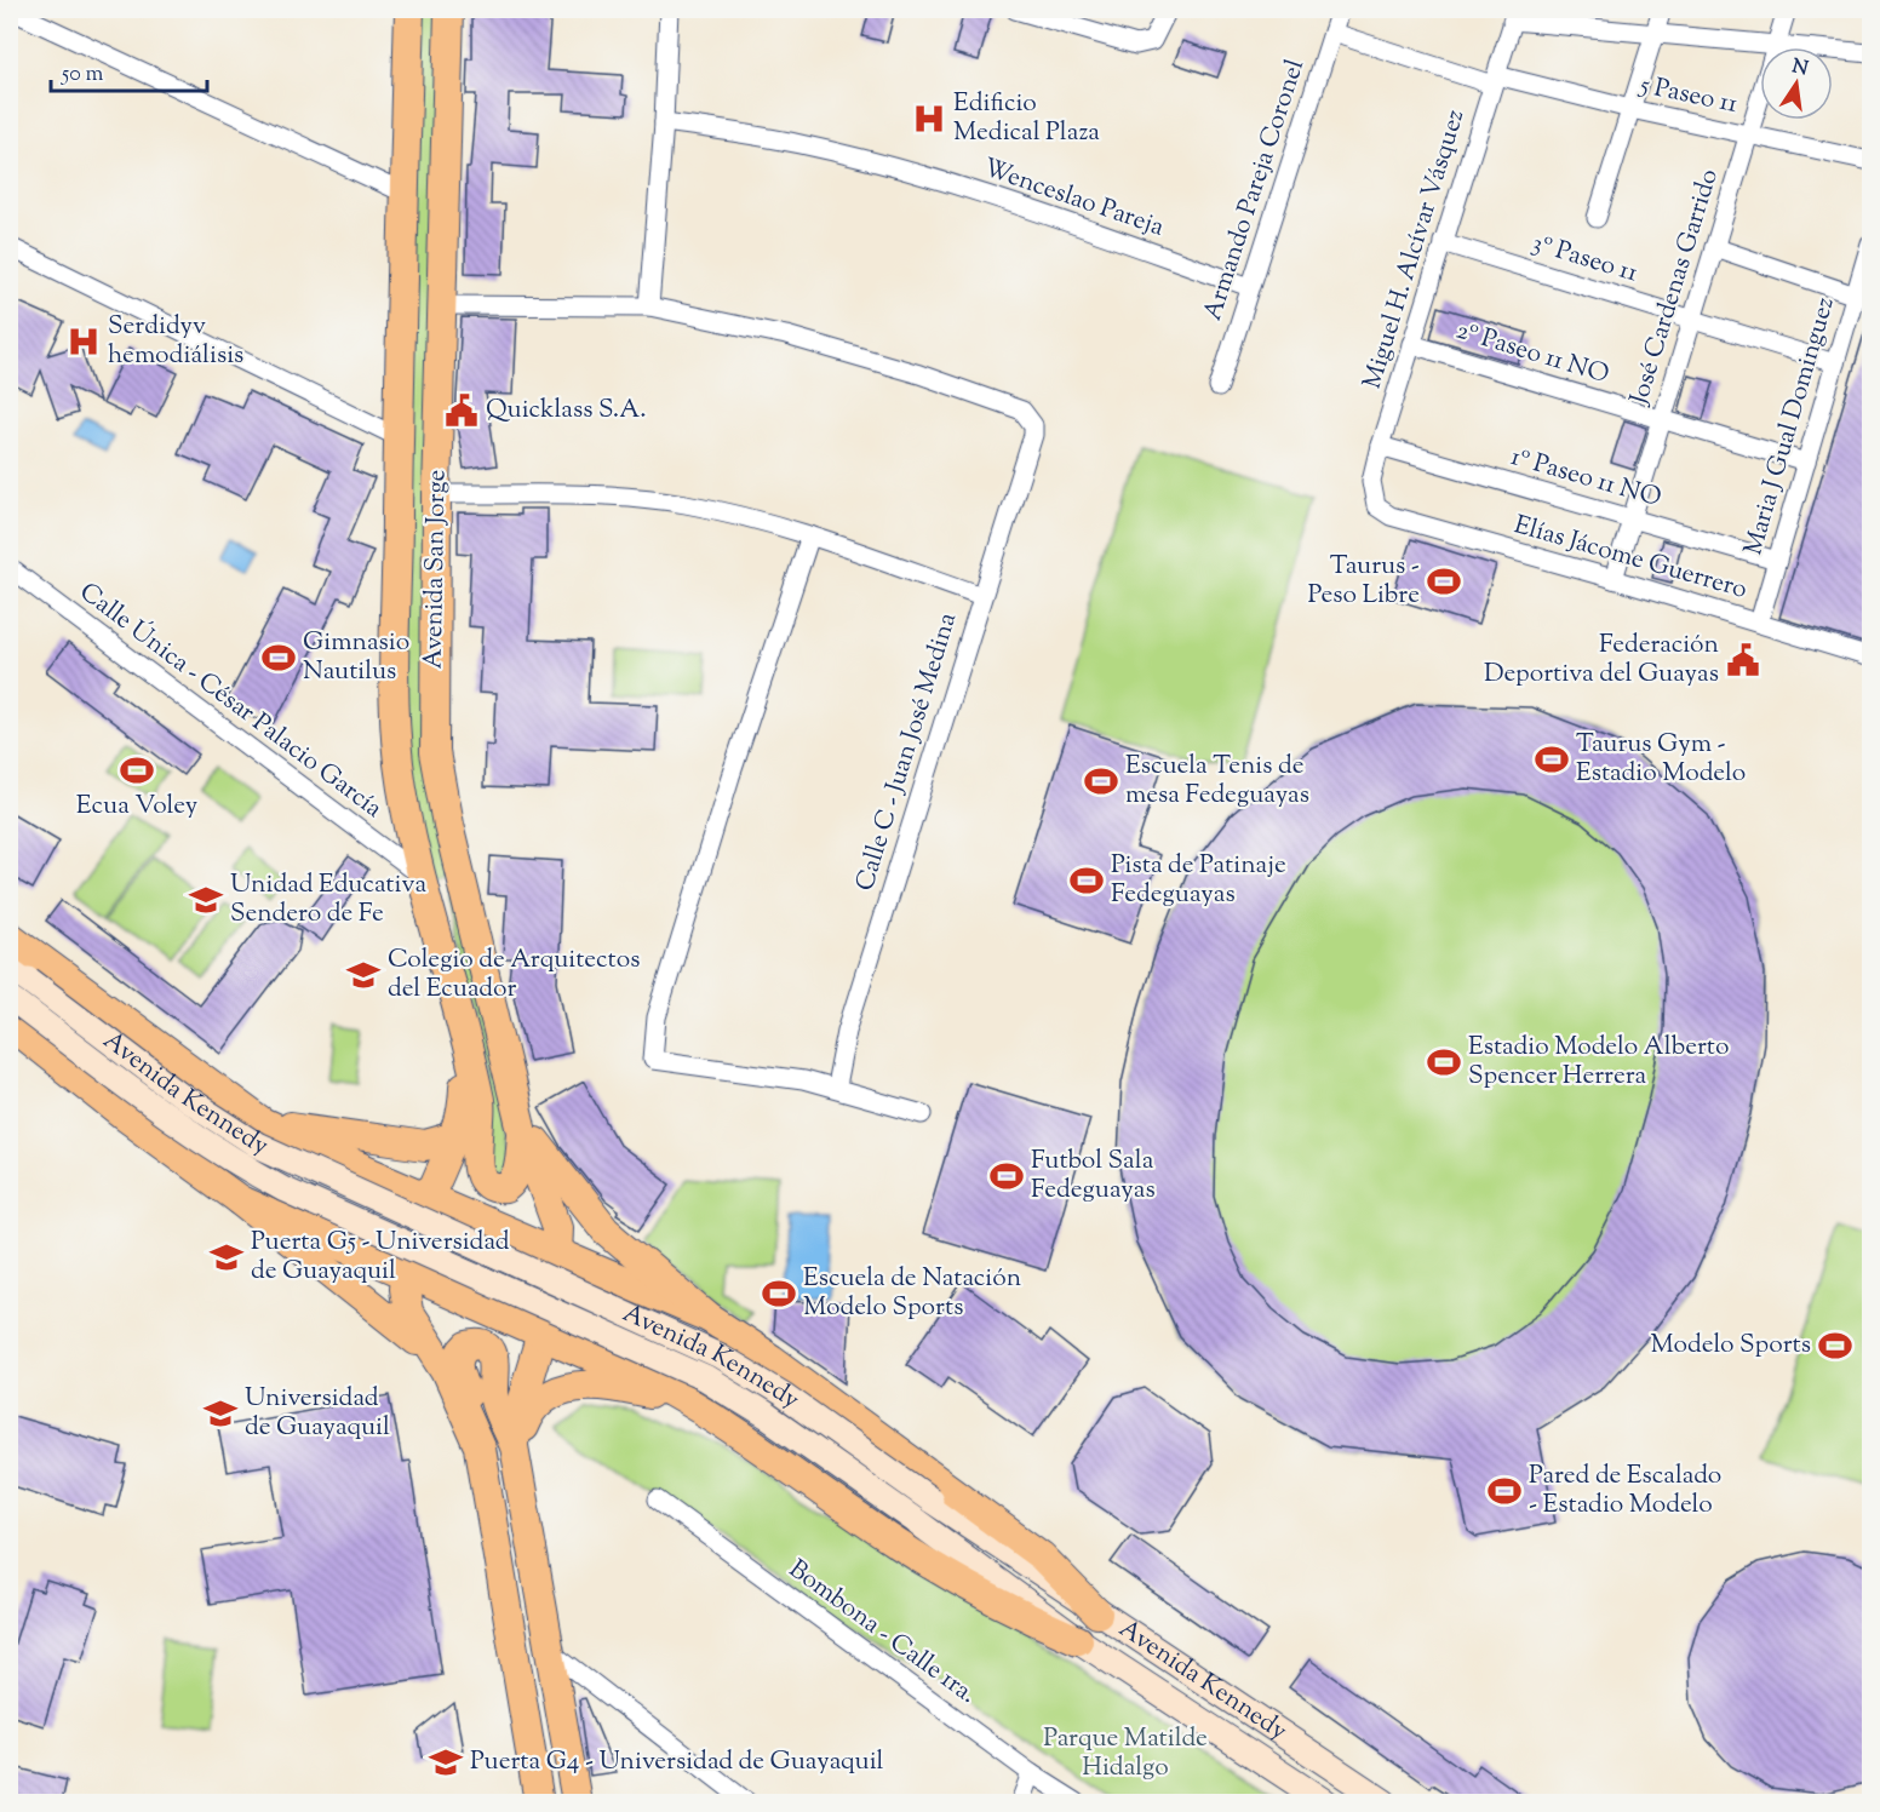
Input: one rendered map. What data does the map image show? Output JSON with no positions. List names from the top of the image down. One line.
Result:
{"streets":{"main road":["Avenida San Jorge","Avenida Kennedy"],"street":["5 Paseo 11","Armando Pareja Coronel","Wenceslao Pareja","Miguel H. Alcívar Vásquez","3º Paseo 11","José Cardenas Garrido","2º Paseo 11 NO","Maria J Gual Dominguez","1º Paseo 11 NO","Elías Jácome Guerrero","Calle Única - César Palacio García","Calle C - Juan José Medina","Bombona - Calle 1ra."]},"crossings":[["5 Paseo 11","Armando Pareja Coronel"],["5 Paseo 11","Miguel H. Alcívar Vásquez"],["5 Paseo 11","José Cardenas Garrido"],["Armando Pareja Coronel","Wenceslao Pareja"],["Miguel H. Alcívar Vásquez","3º Paseo 11"],["Miguel H. Alcívar Vásquez","2º Paseo 11 NO"],["Miguel H. Alcívar Vásquez","1º Paseo 11 NO"],["Miguel H. Alcívar Vásquez","Elías Jácome Guerrero"],["3º Paseo 11","José Cardenas Garrido"],["3º Paseo 11","Maria J Gual Dominguez"],["José Cardenas Garrido","2º Paseo 11 NO"],["José Cardenas Garrido","1º Paseo 11 NO"],["José Cardenas Garrido","Elías Jácome Guerrero"],["2º Paseo 11 NO","Maria J Gual Dominguez"],["Maria J Gual Dominguez","1º Paseo 11 NO"],["Maria J Gual Dominguez","Elías Jácome Guerrero"],["Avenida San Jorge","Calle Única - César Palacio García"]],"parks":["Parque Matilde Hidalgo"],"places":{"hospital":["Edificio Medical Plaza","Serdidyv hemodiálisis"],"public building":["Quicklass S.A.","Federación Deportiva del Guayas"],"sports":["Taurus - Peso Libre","Gimnasio Nautilus","Taurus Gym - Estadio Modelo","Ecua Voley","Escuela Tenis de mesa Fedeguayas","Pista de Patinaje Fedeguayas","Estadio Modelo Alberto Spencer Herrera","Futbol Sala Fedeguayas","Escuela de Natación Modelo Sports","Modelo Sports","Pared de Escalado - Estadio Modelo"],"school or university":["Unidad Educativa Sendero de Fe","Colegio de Arquitectos del Ecuador","Puerta G5 - Universidad de Guayaquil","Universidad de Guayaquil","Puerta G4 - Universidad de Guayaquil"]},"scale_bar":"50 m","north":"top"}
